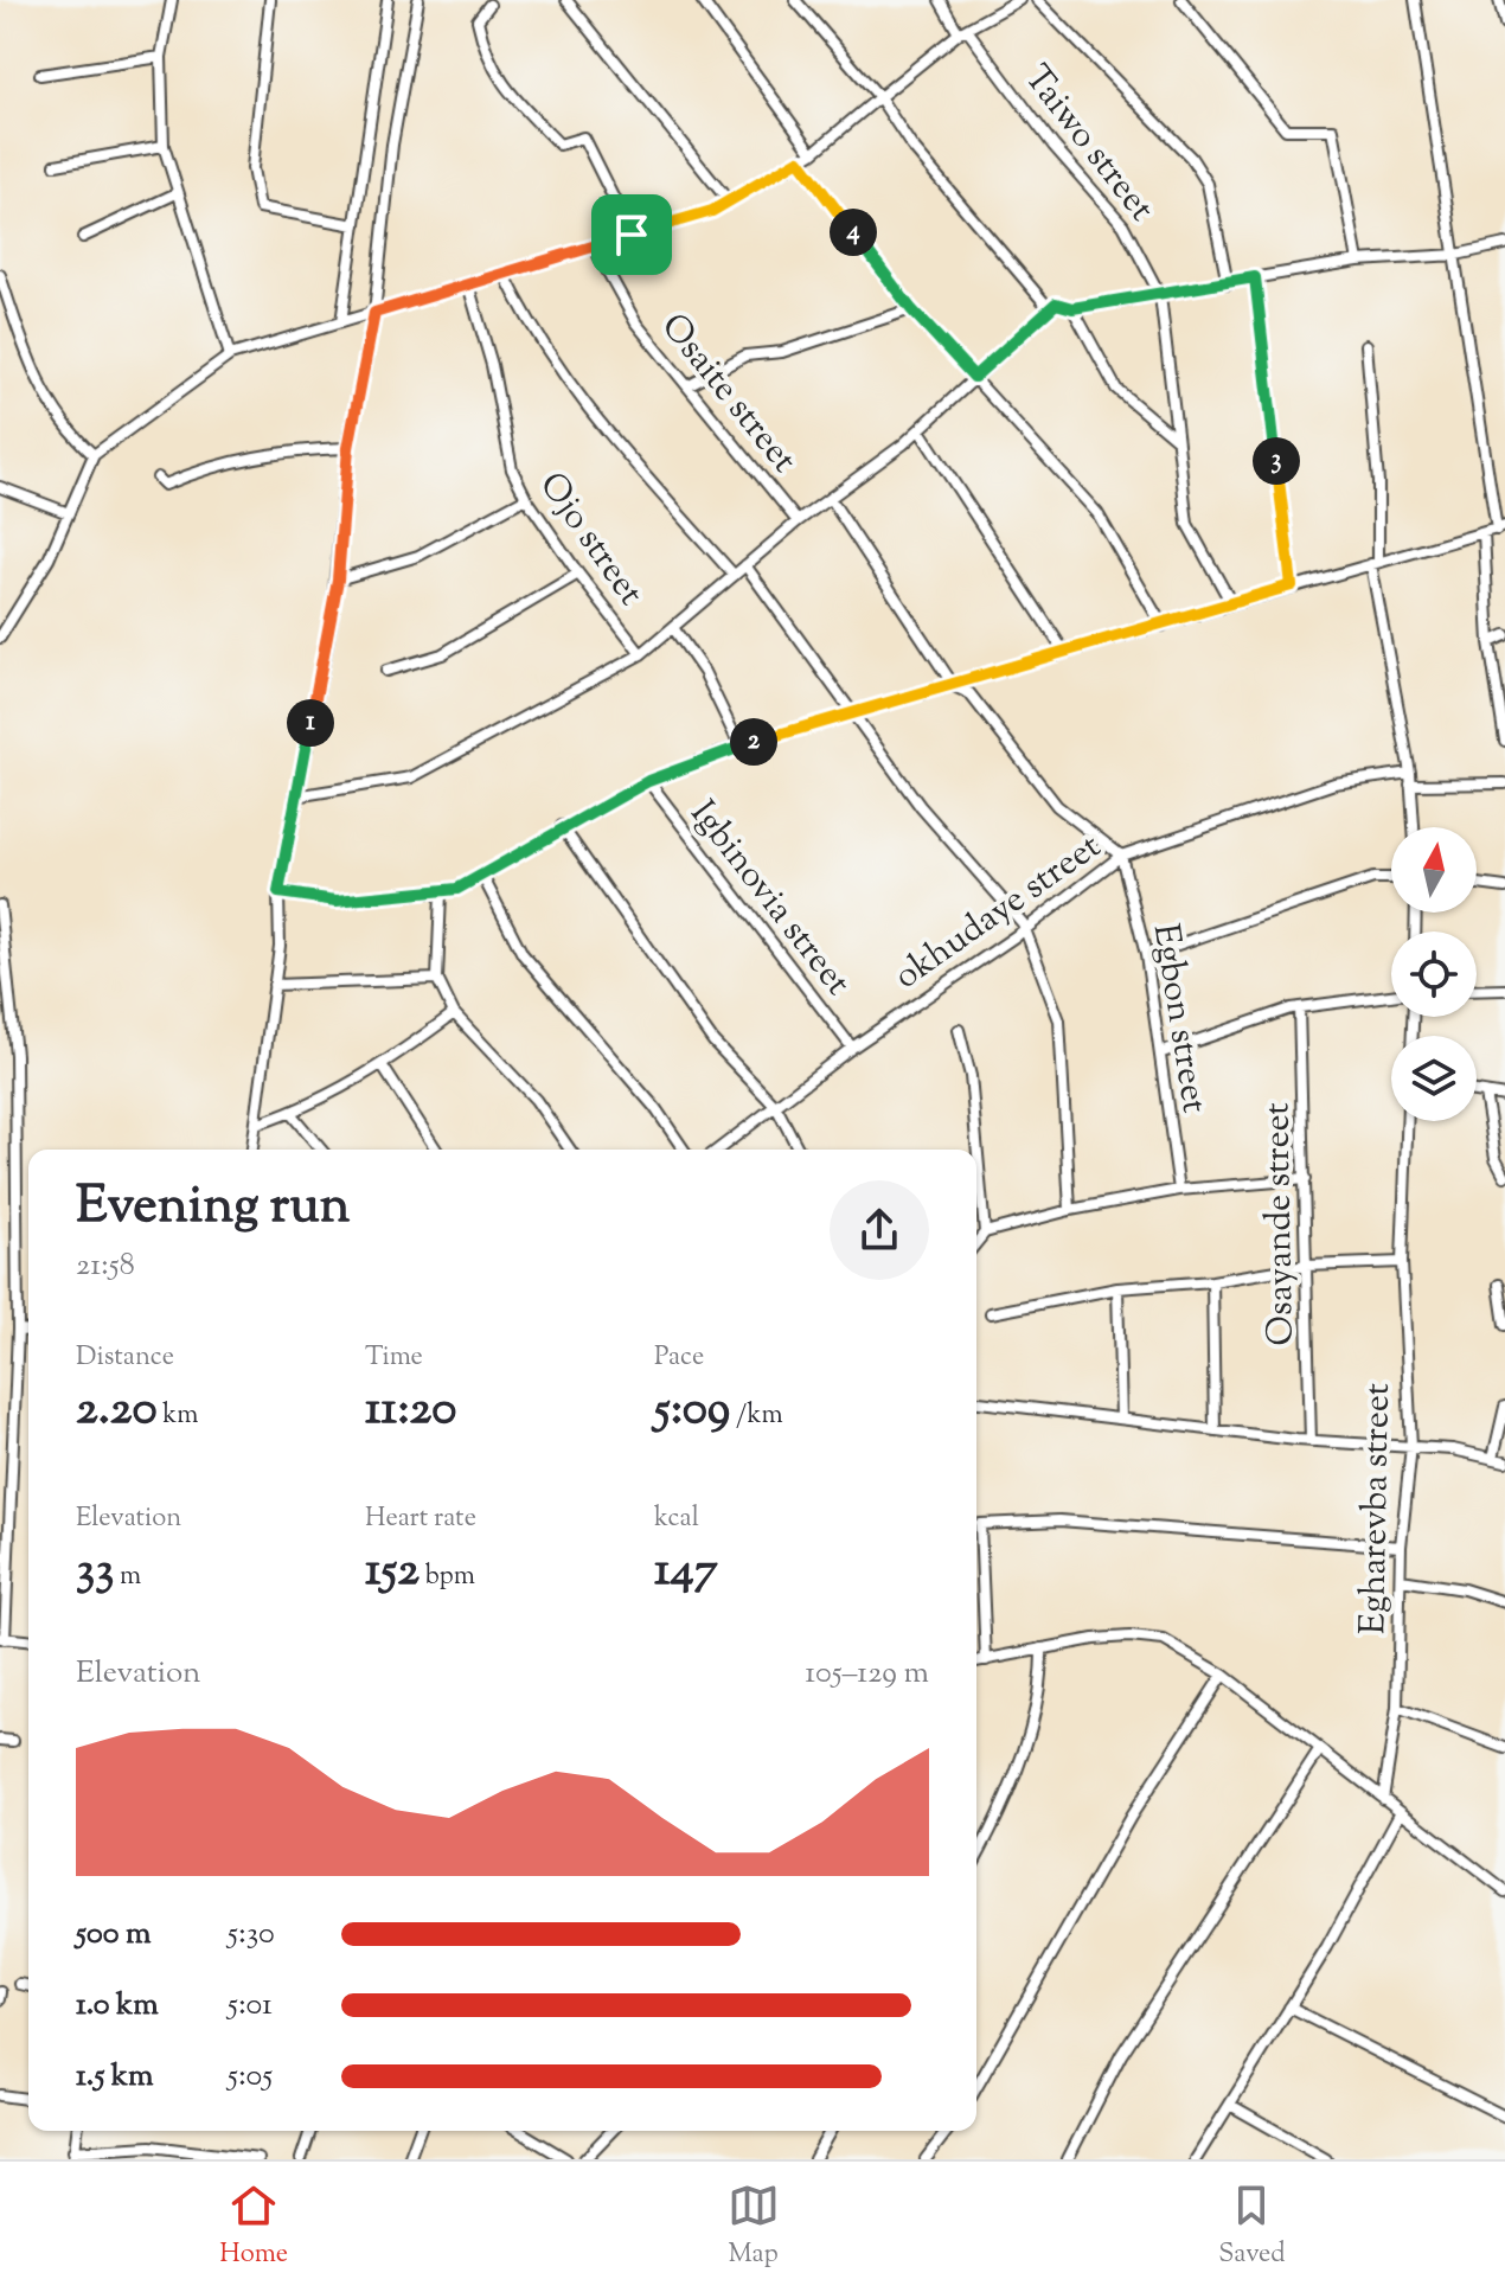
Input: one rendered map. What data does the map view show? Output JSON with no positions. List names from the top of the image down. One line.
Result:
{"streets":{"street":["Taiwo street","Osaite street","Ojo street","Igbinovia street","okhudaye street","Egbon street","Osayande street","Egharevba street"]},"crossings":[["Igbinovia street","okhudaye street"],["okhudaye street","Egbon street"]],"north":"top","page":{"pins":["4","3","1","2"],"heading":["Evening run","21:58"],"stats":[["Distance","2.20 km"],["Time","11:20"],["Pace","5:09 /km"],["Elevation","33 m"],["Heart rate","152 bpm"],["kcal","147"]],"chart":["Elevation","105–129 m"],"list":[{"name":"500 m","note":"5:30"},{"name":"1.0 km","note":"5:01"},{"name":"1.5 km","note":"5:05"}],"tabs":["Home","Map","Saved"]}}
